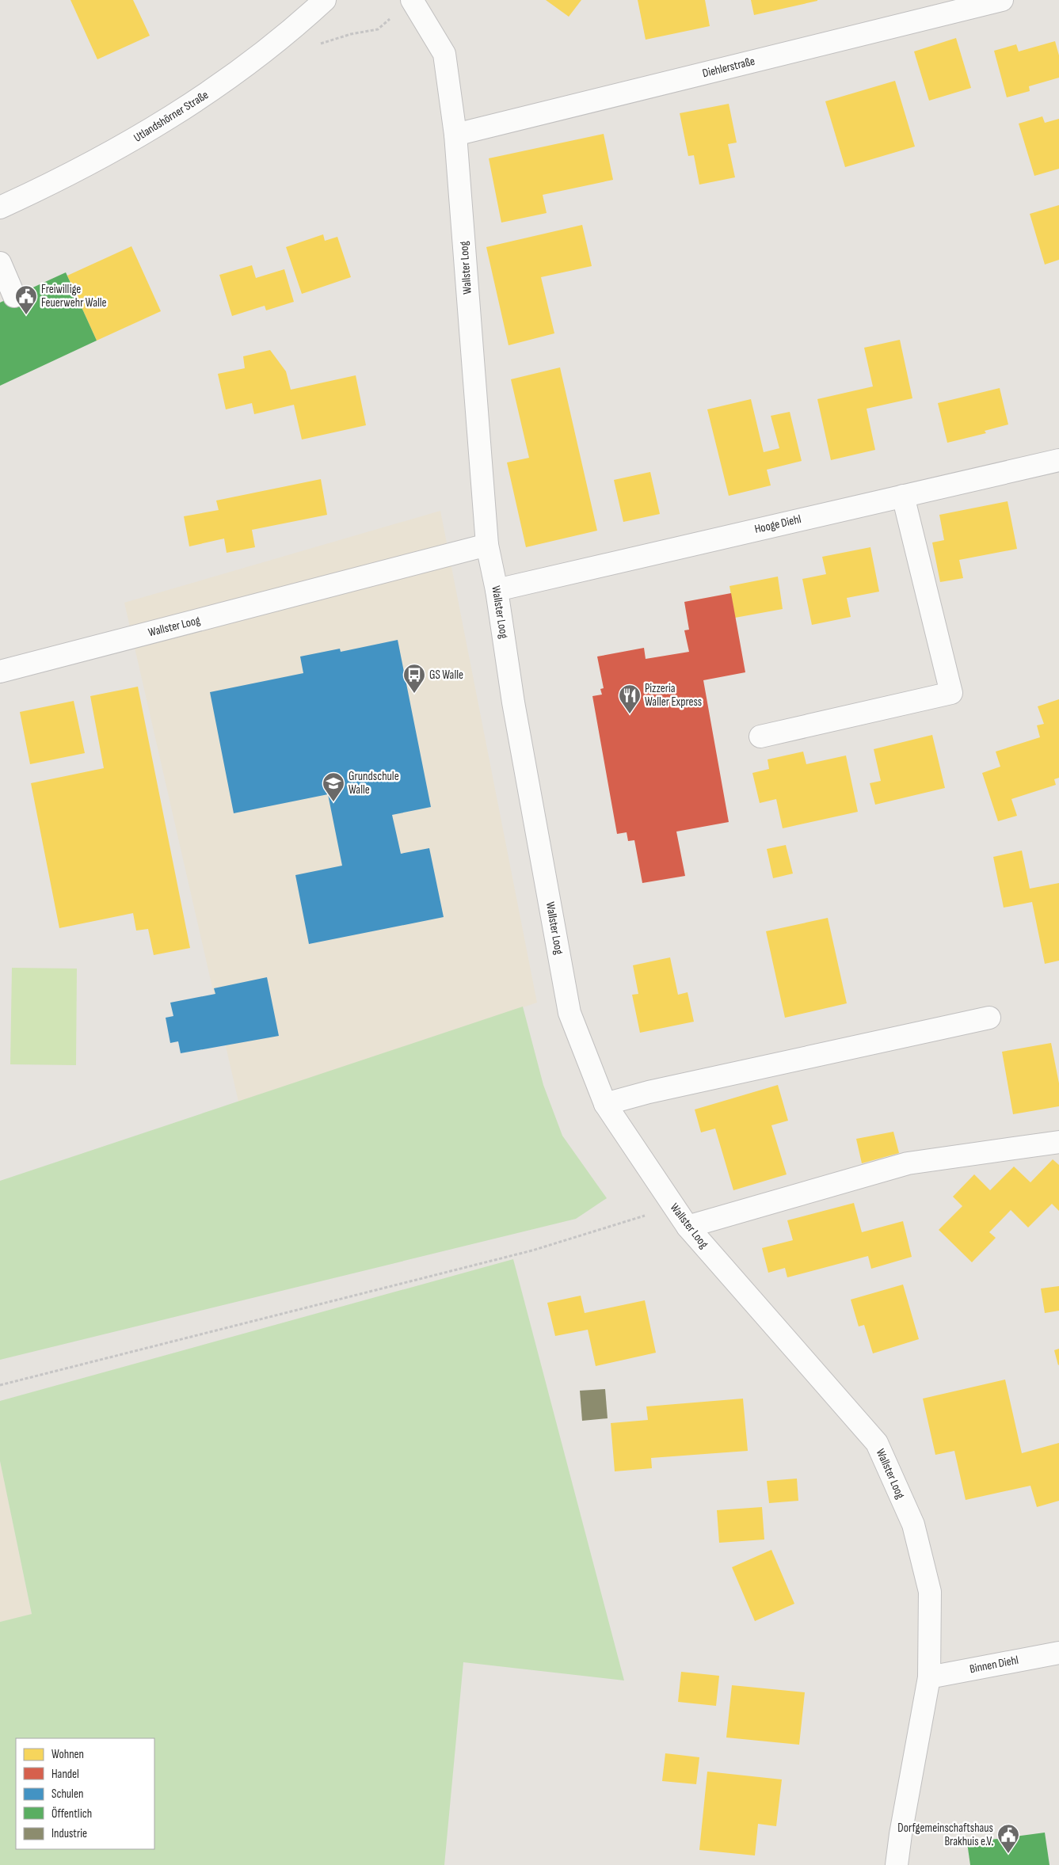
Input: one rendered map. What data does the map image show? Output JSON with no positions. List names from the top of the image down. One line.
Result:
{"streets":{"street":["Diehlerstraße","Utlandshörner Straße","Wallster Loog","Hooge Diehl","Binnen Diehl"]},"crossings":[["Diehlerstraße","Wallster Loog"],["Wallster Loog","Hooge Diehl"],["Wallster Loog","Binnen Diehl"]],"places":{"public building":["Freiwillige Feuerwehr Walle","Dorfgemeinschaftshaus Brakhuis e.V."],"bus stop":["GS Walle"],"restaurant":["Pizzeria Waller Express"],"school or university":["Grundschule Walle"]},"legend":["Wohnen","Handel","Schulen","Öffentlich","Industrie"]}
